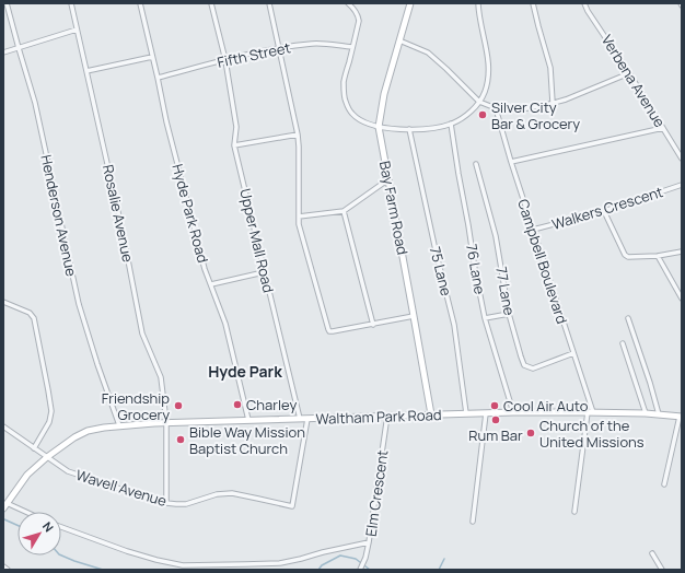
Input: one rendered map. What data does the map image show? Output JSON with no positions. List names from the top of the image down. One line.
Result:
{"streets":{"main road":["Bay Farm Road","Waltham Park Road"],"street":["Fifth Street","Verbena Avenue","Walkers Crescent","Rosalie Avenue","Hyde Park Road","Henderson Avenue","Upper Mall Road","Campbell Boulevard","76 Lane","75 Lane","77 Lane","Wavell Avenue","Elm Crescent"]},"crossings":[["Fifth Street","Hyde Park Road"],["Fifth Street","Upper Mall Road"],["Bay Farm Road","Waltham Park Road"],["Walkers Crescent","Campbell Boulevard"],["Rosalie Avenue","Waltham Park Road"],["Rosalie Avenue","Wavell Avenue"],["Hyde Park Road","Waltham Park Road"],["Henderson Avenue","Waltham Park Road"],["Upper Mall Road","Waltham Park Road"],["Campbell Boulevard","77 Lane"],["Campbell Boulevard","Waltham Park Road"],["76 Lane","Waltham Park Road"],["75 Lane","Waltham Park Road"],["Waltham Park Road","Wavell Avenue"],["Waltham Park Road","Elm Crescent"]],"districts":["Hyde Park"],"places":["Silver City Bar & Grocery","Charley","Friendship Grocery","Cool Air Auto","Rum Bar","Church of the United Missions","Bible Way Mission Baptist Church"],"north":"top right"}
